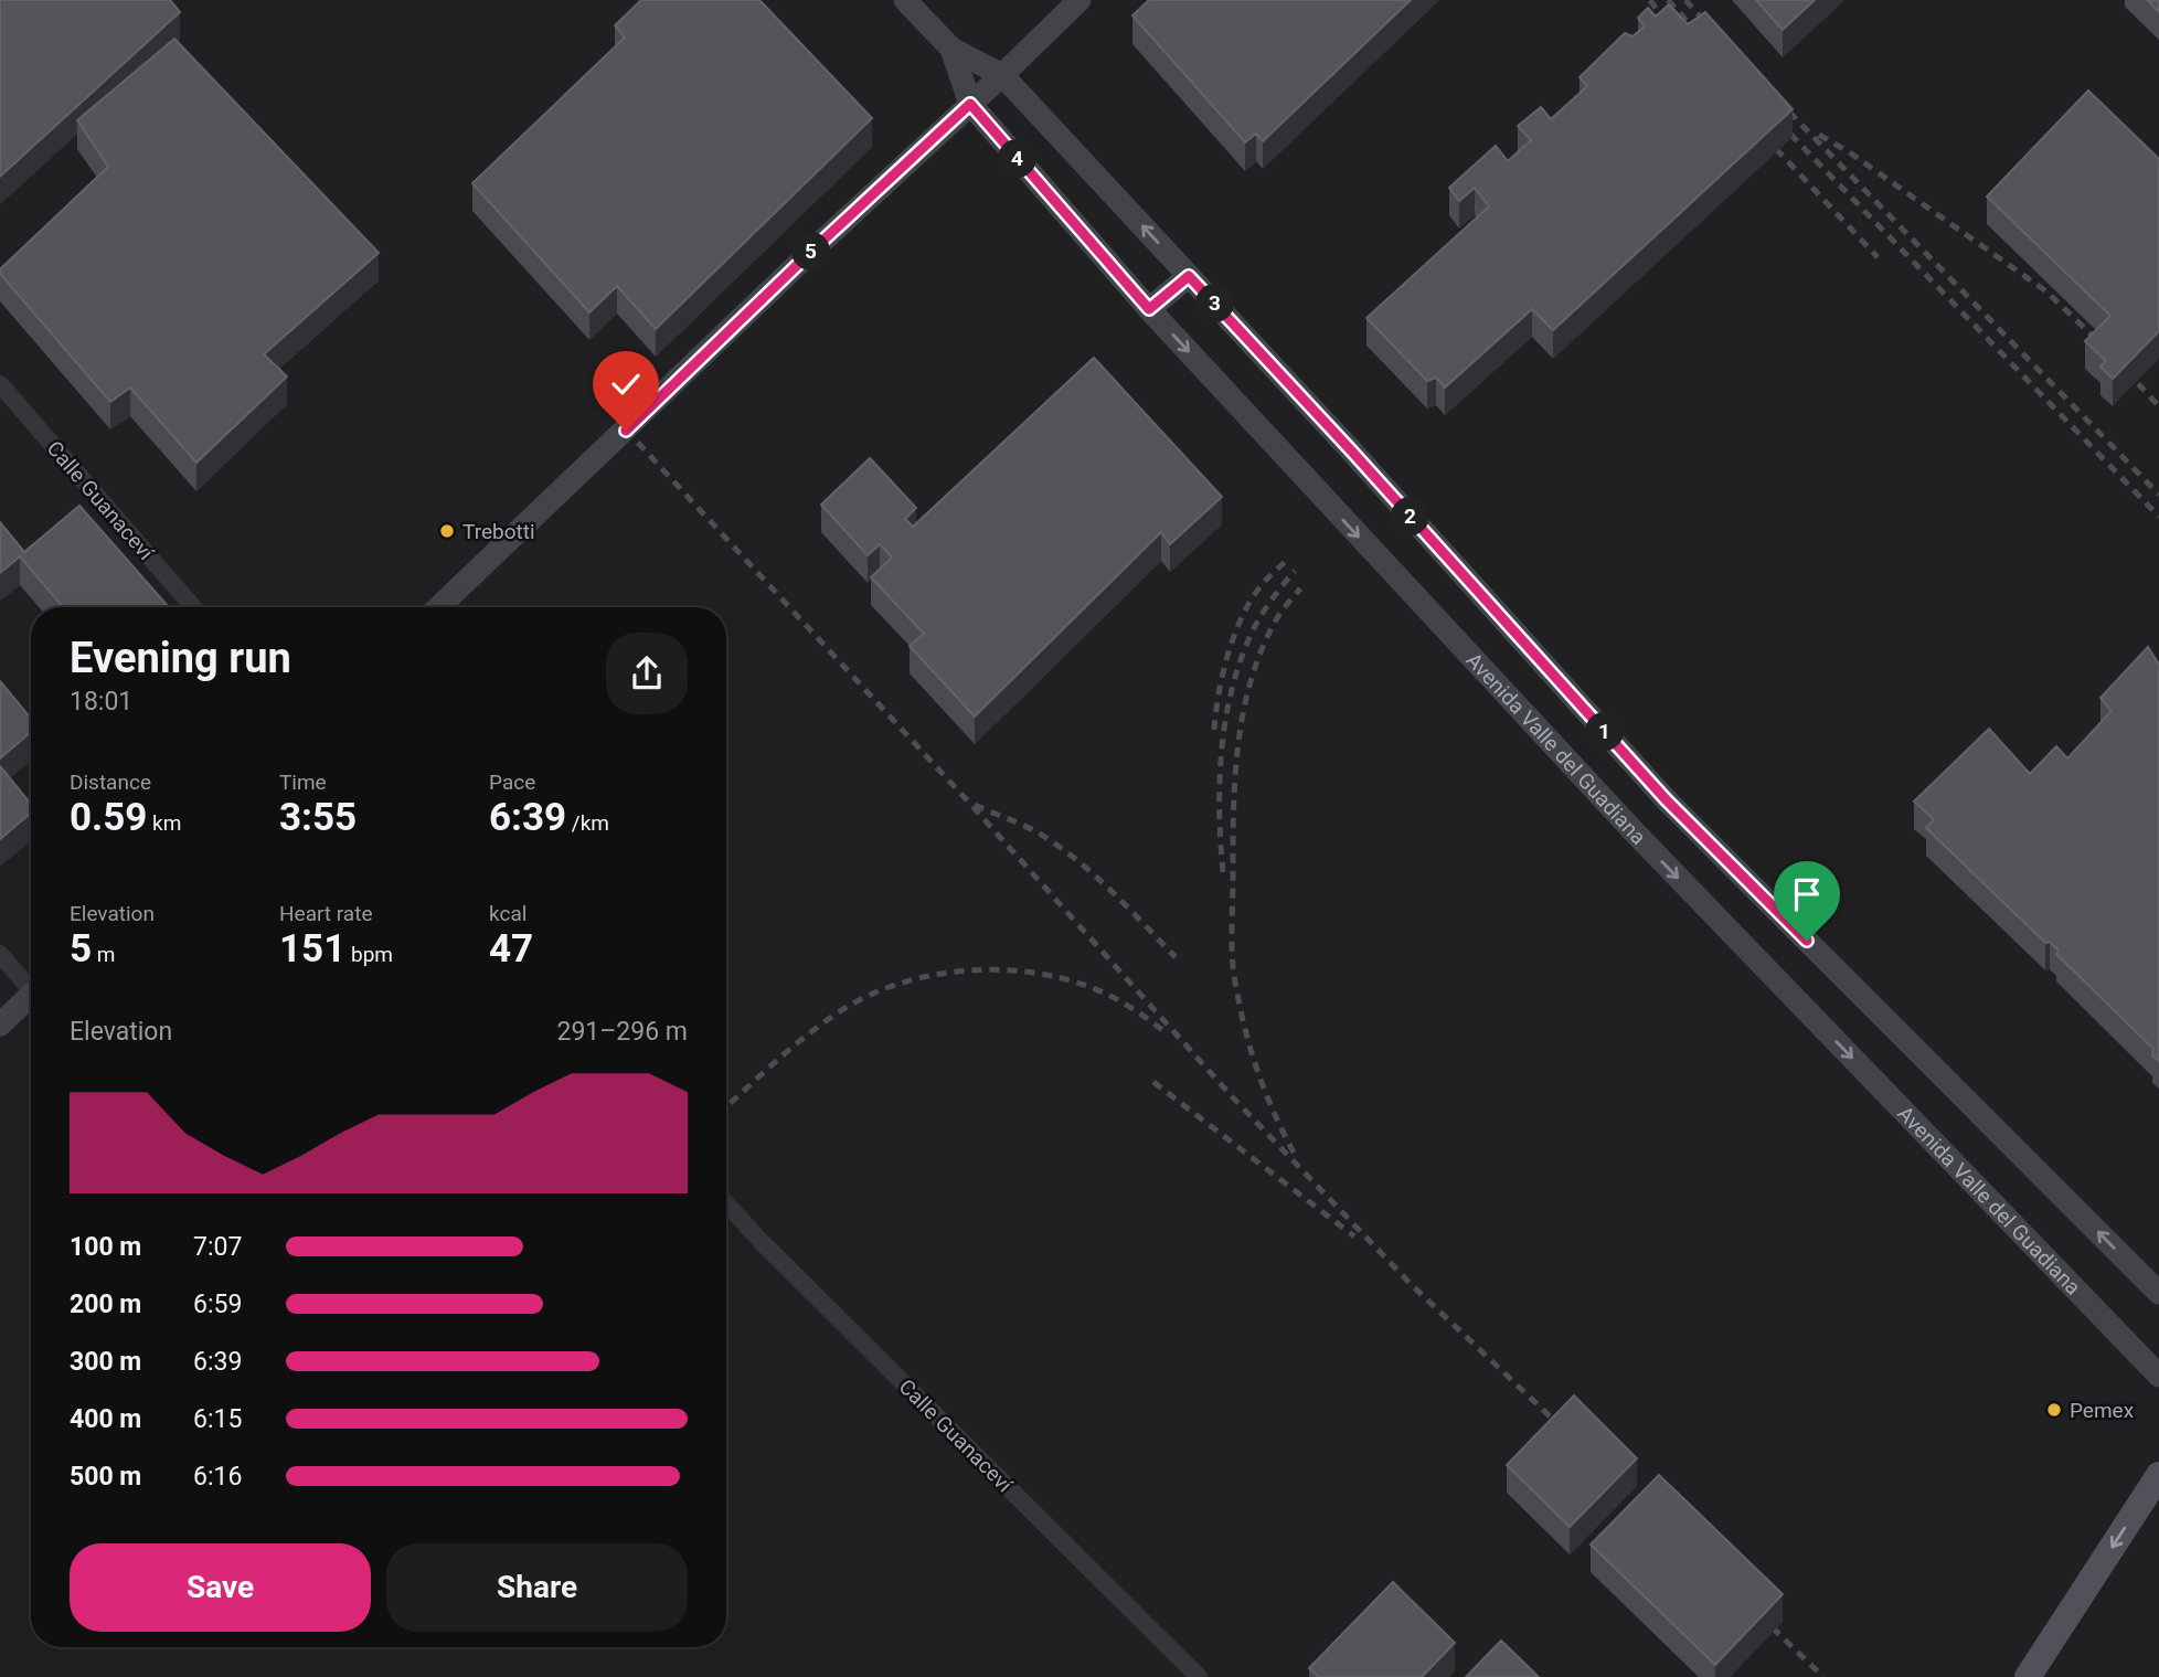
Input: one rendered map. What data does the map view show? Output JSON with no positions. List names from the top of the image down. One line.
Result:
{"streets":{"main road":["Avenida Valle del Guadiana"],"street":["Calle Guanaceví"]},"places":["Trebotti","Pemex"],"page":{"pins":["4","5","3","2","1"],"heading":["Evening run","18:01"],"stats":[["Distance","0.59 km"],["Time","3:55"],["Pace","6:39 /km"],["Elevation","5 m"],["Heart rate","151 bpm"],["kcal","47"]],"chart":["Elevation","291–296 m"],"list":[{"name":"100 m","note":"7:07"},{"name":"200 m","note":"6:59"},{"name":"300 m","note":"6:39"},{"name":"400 m","note":"6:15"},{"name":"500 m","note":"6:16"}],"buttons":["Save","Share"]}}
